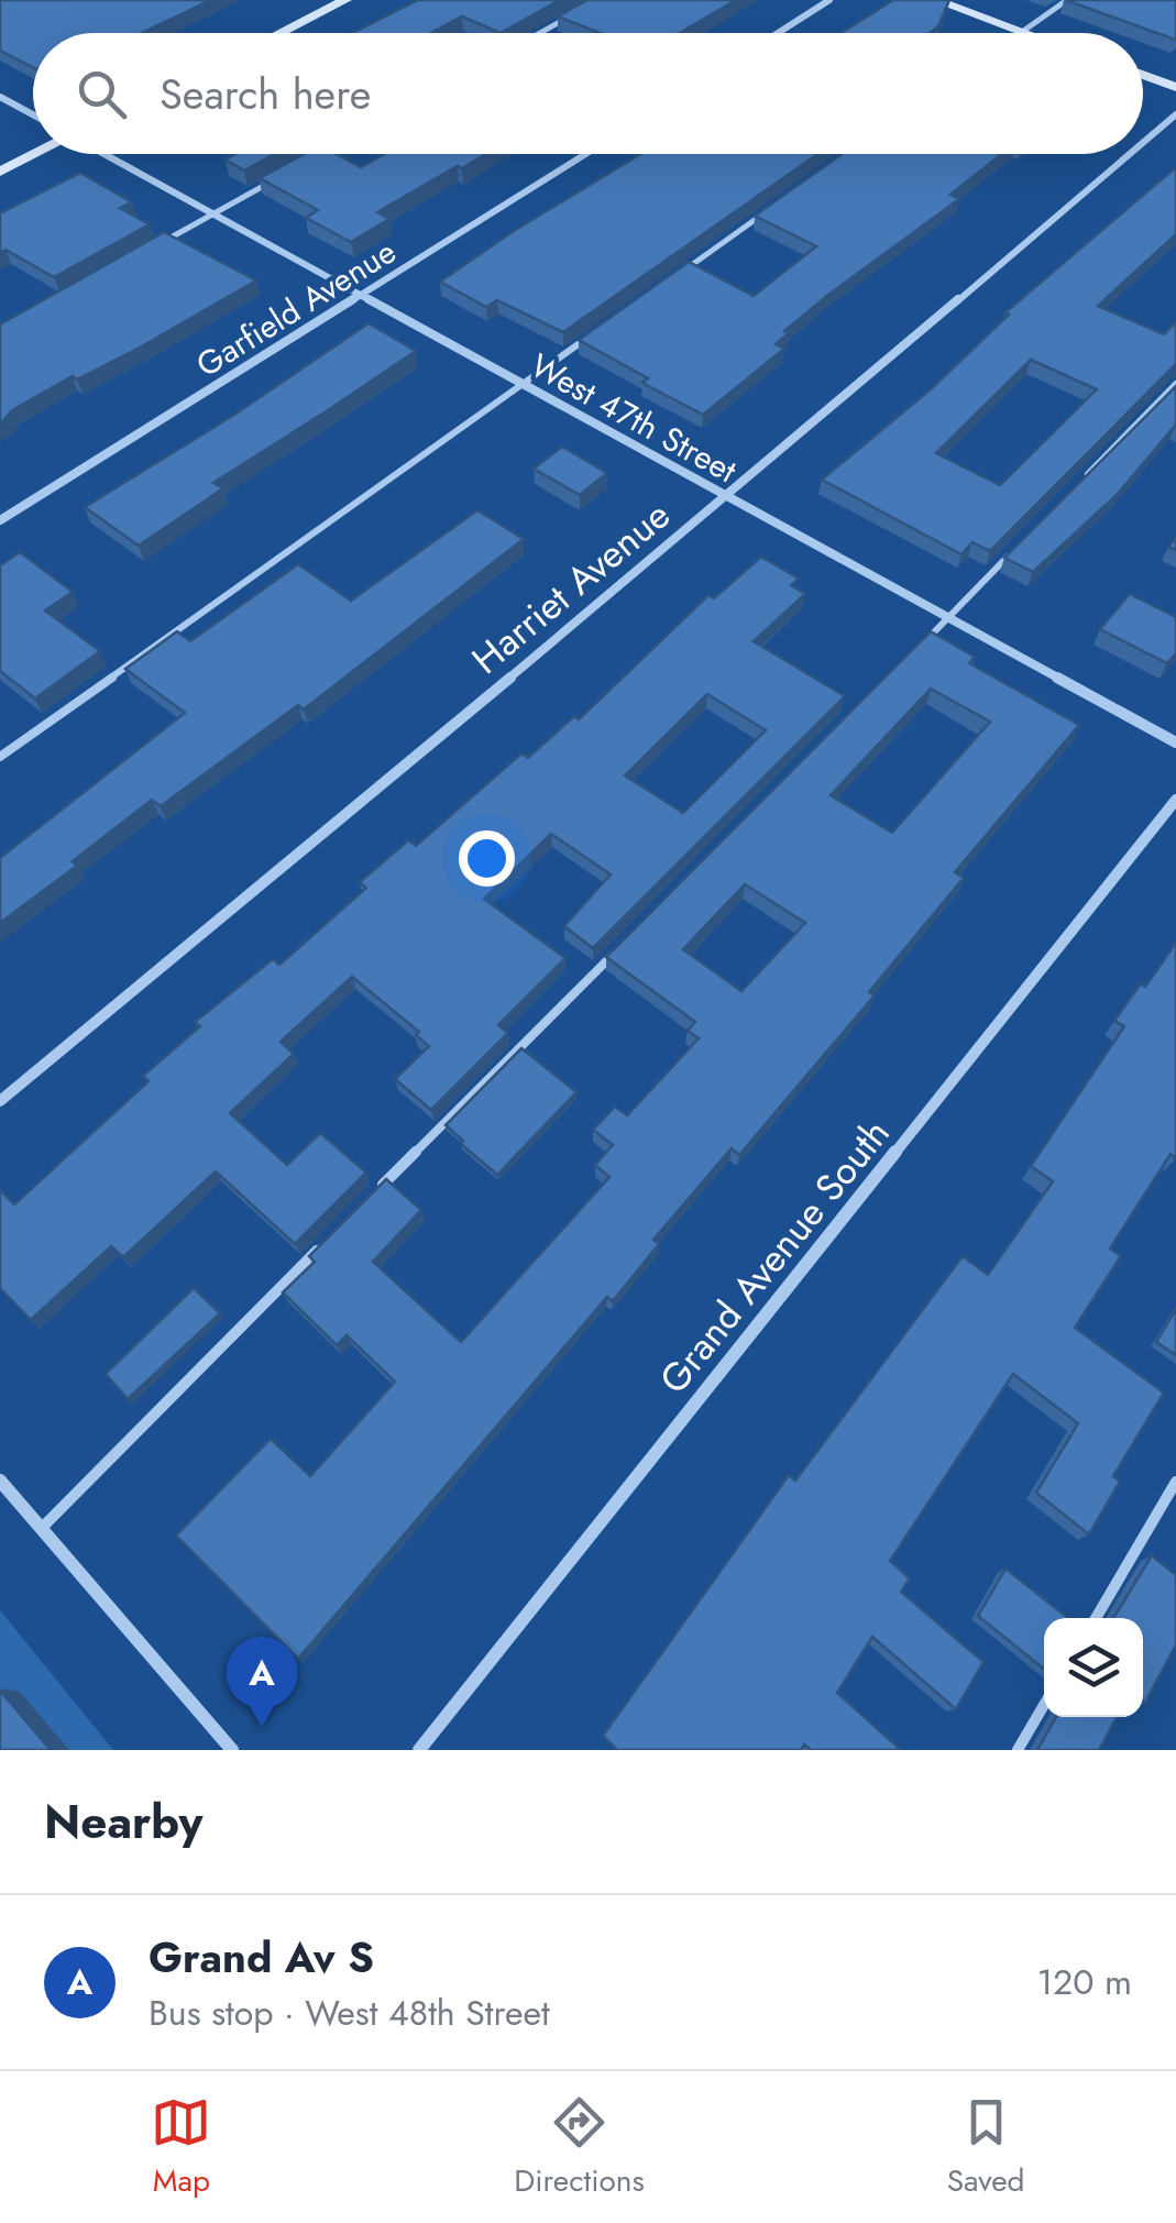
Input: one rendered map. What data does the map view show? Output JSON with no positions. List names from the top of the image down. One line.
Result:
{"streets":{"street":["Garfield Avenue","West 47th Street","Harriet Avenue","Grand Avenue South"]},"crossings":[["Garfield Avenue","West 47th Street"],["West 47th Street","Harriet Avenue"]],"page":{"search":"Search here","pins":"A","heading":"Nearby","list":[{"mark":"A","name":"Grand Av S","note":"Bus stop · West 48th Street","value":"120 m"}],"nav":["Map","Directions","Saved"]}}
